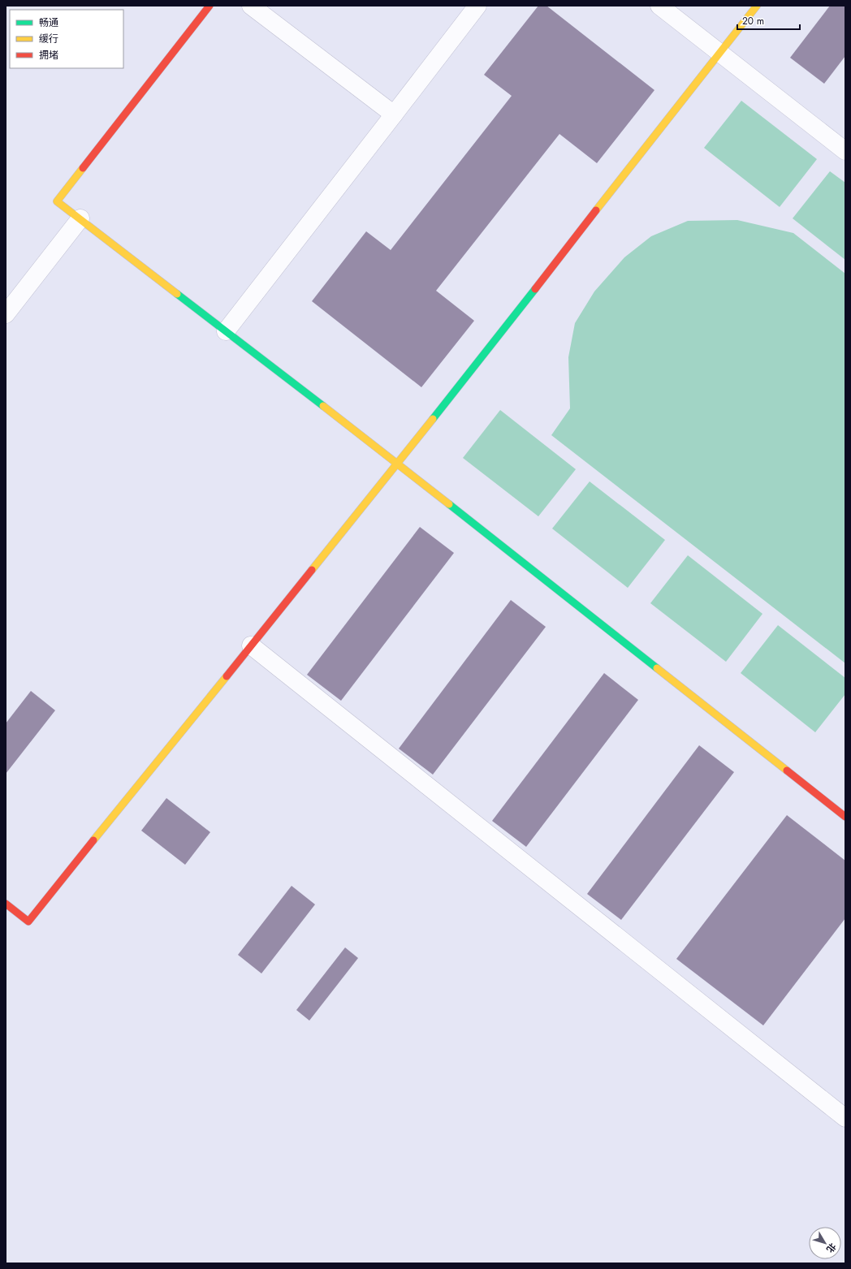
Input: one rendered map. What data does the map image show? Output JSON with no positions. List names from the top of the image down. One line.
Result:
{"legend":["畅通","缓行","拥堵"],"scale_bar":"20 m","north":"bottom right"}
